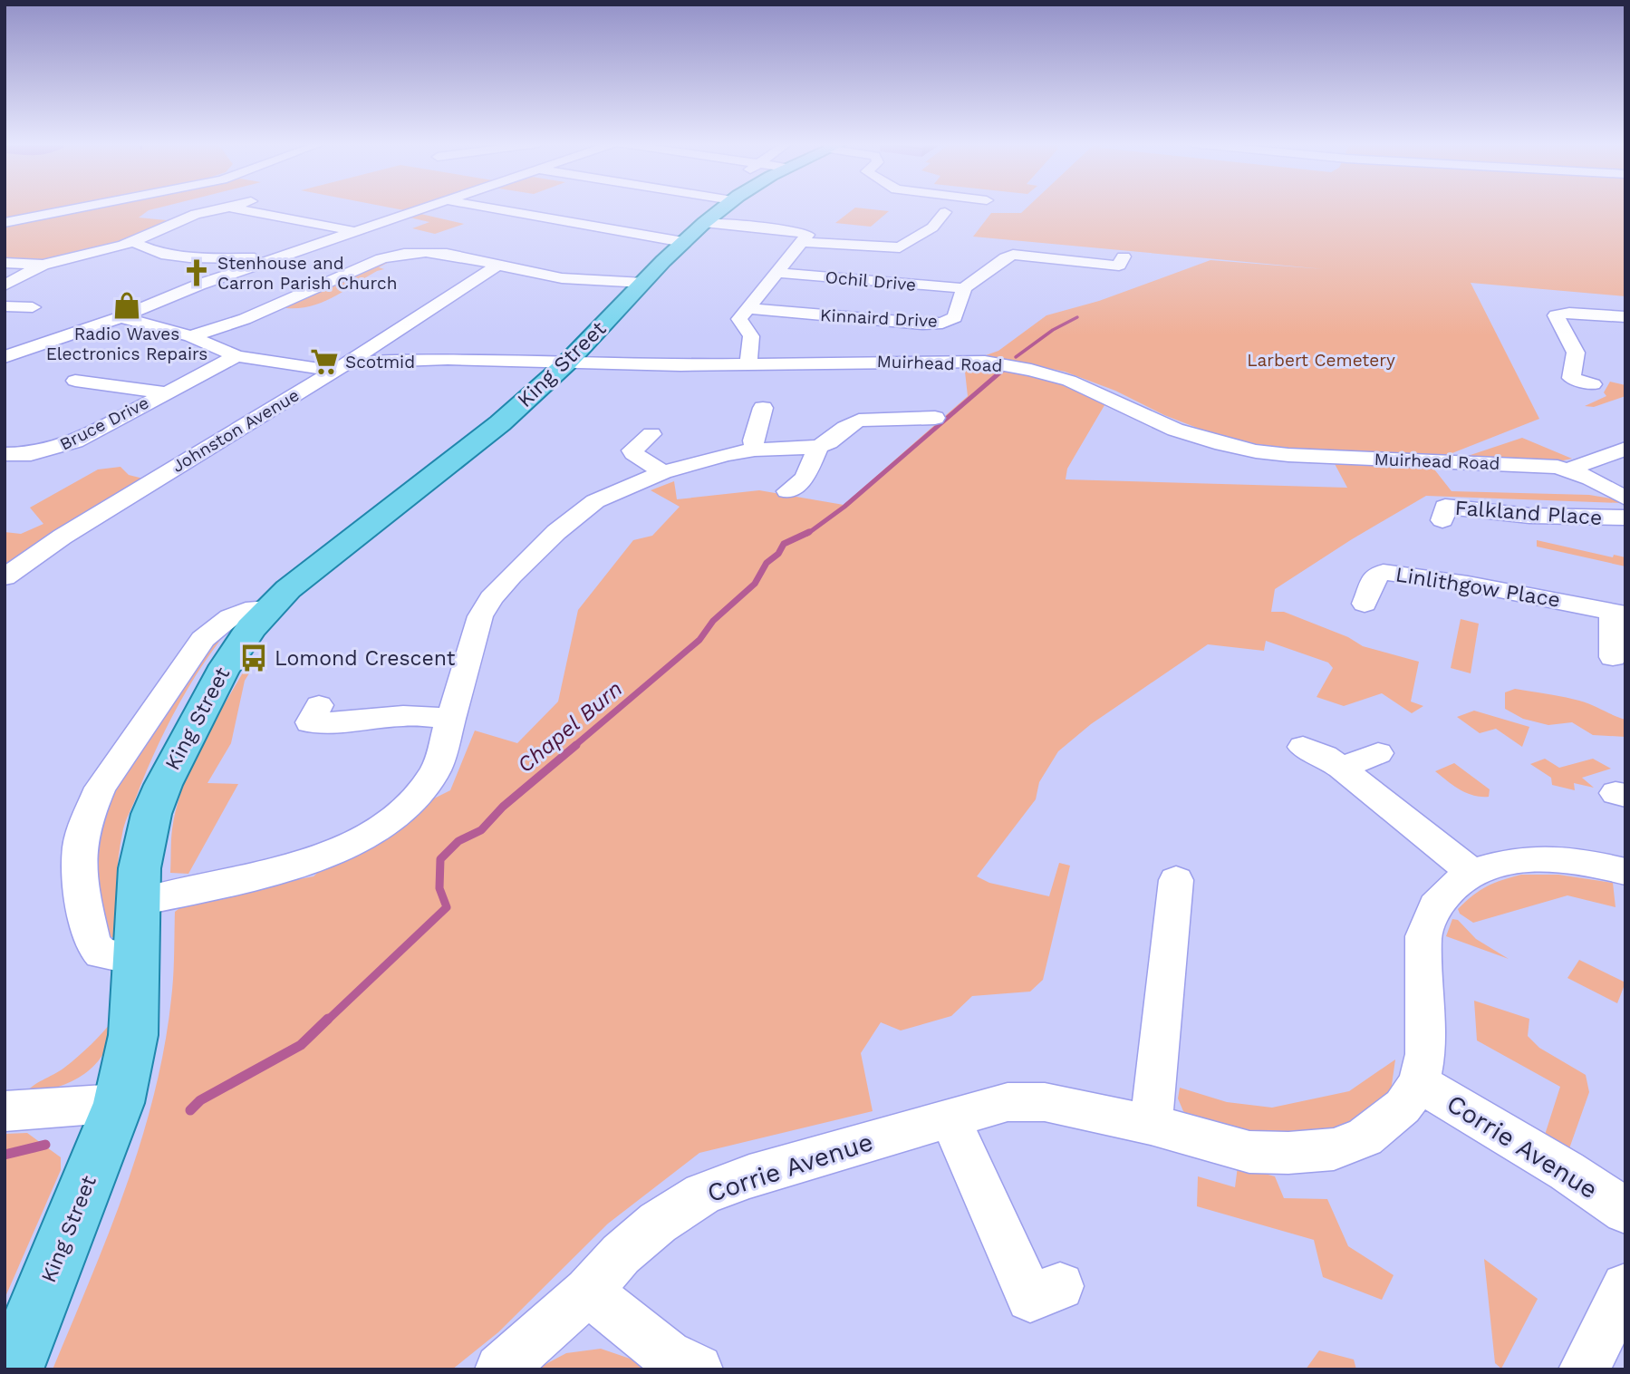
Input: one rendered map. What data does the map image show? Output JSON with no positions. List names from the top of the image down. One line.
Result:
{"streets":{"main road":["King Street"],"street":["Ochil Drive","Kinnaird Drive","Muirhead Road","Bruce Drive","Johnston Avenue","Falkland Place","Linlithgow Place","Corrie Avenue"]},"crossings":[["Ochil Drive","Kinnaird Drive"],["Muirhead Road","King Street"],["Muirhead Road","Bruce Drive"],["Muirhead Road","Johnston Avenue"]],"water":["Chapel Burn"],"parks":["Larbert Cemetery"],"places":{"church":["Stenhouse and Carron Parish Church"],"shop":["Radio Waves Electronics Repairs"],"supermarket":["Scotmid"],"bus stop":["Lomond Crescent"]}}
